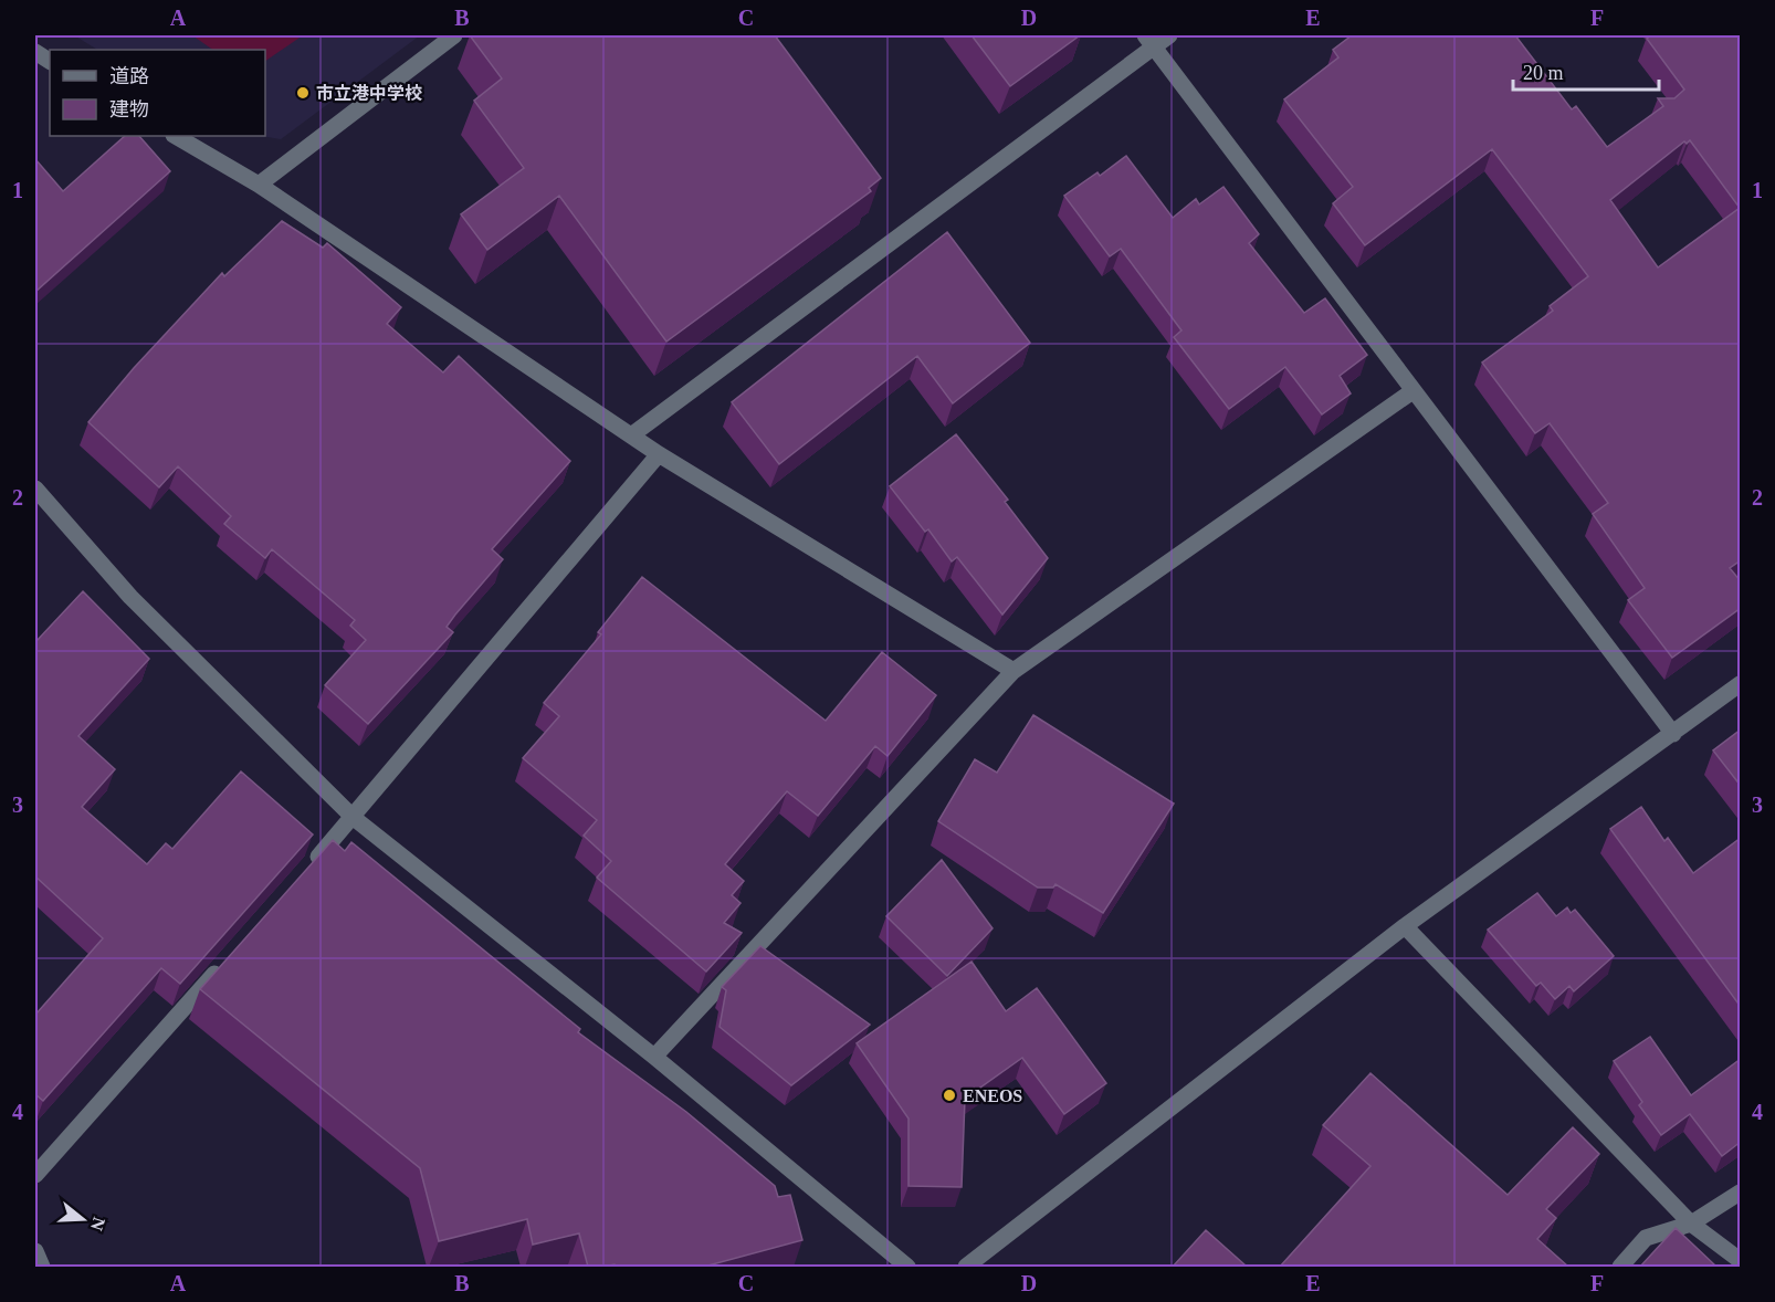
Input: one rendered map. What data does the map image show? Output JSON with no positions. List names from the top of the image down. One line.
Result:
{"places":["市立港中学校","ENEOS"],"legend":["道路","建物"],"scale_bar":"20 m","north":"right","grid":{"columns":["A","B","C","D","E","F"],"rows":["1","2","3","4"]}}
